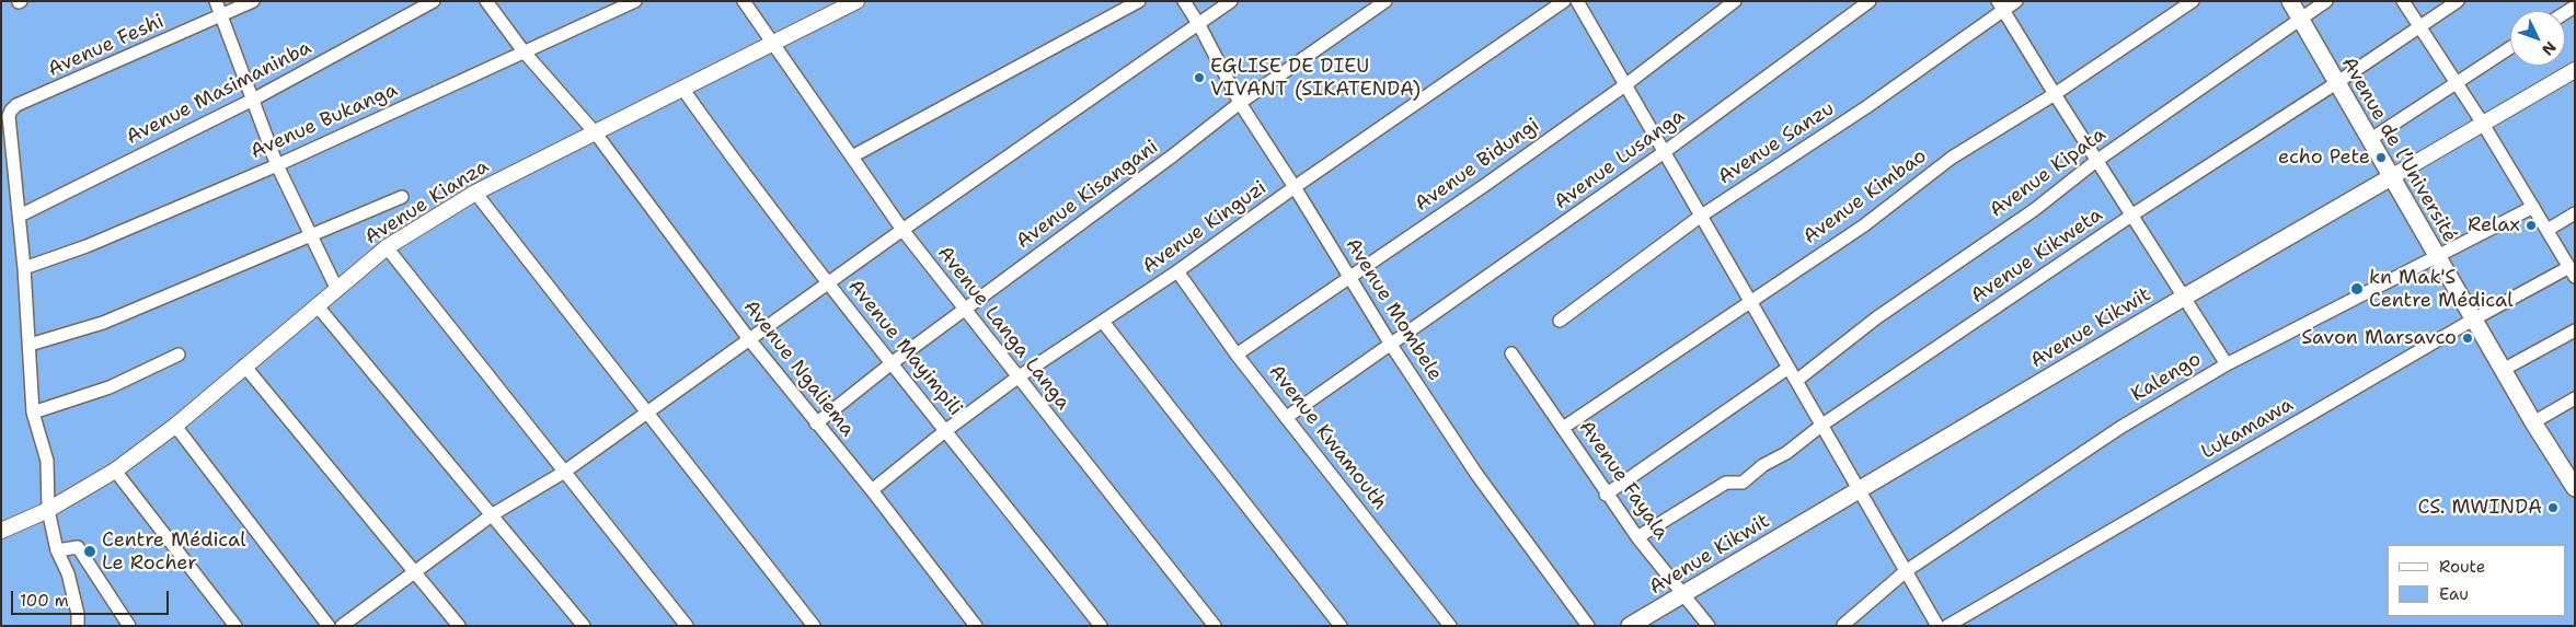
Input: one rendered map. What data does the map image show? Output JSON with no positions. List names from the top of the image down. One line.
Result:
{"streets":{"main road":["Avenue de l’Université","Avenue Kikwit"],"street":["Avenue Feshi","Avenue Masimaninba","Avenue Bukanga","Avenue Sanzu","Avenue Lusanga","Avenue Bidungi","Avenue Kipata","Avenue Kisangani","Avenue Kimbao","Avenue Kianza","Avenue Kinguzi","Avenue Kikweta","Avenue Mombele","Avenue Langa Langa","Avenue Mayimpili","Avenue Ngaliema","Kalengo","Lukamawa","Avenue Kwamouth","Avenue Fayala"]},"crossings":[["Avenue Feshi","Avenue Masimaninba"],["Avenue Bukanga","Avenue Ngaliema"],["Avenue de l’Université","Avenue Kipata"],["Avenue de l’Université","Avenue Kikweta"],["Avenue de l’Université","Avenue Kikwit"],["Avenue de l’Université","Kalengo"],["Avenue de l’Université","Lukamawa"],["Avenue Lusanga","Avenue Mombele"],["Avenue Lusanga","Avenue Kwamouth"],["Avenue Bidungi","Avenue Mombele"],["Avenue Bidungi","Avenue Kwamouth"],["Avenue Kisangani","Avenue Mombele"],["Avenue Kisangani","Avenue Langa Langa"],["Avenue Kisangani","Avenue Mayimpili"],["Avenue Kisangani","Avenue Ngaliema"],["Avenue Kimbao","Avenue Fayala"],["Avenue Kianza","Avenue Langa Langa"],["Avenue Kianza","Avenue Mayimpili"],["Avenue Kianza","Avenue Ngaliema"],["Avenue Kinguzi","Avenue Mombele"],["Avenue Kinguzi","Avenue Langa Langa"],["Avenue Kinguzi","Avenue Mayimpili"],["Avenue Kinguzi","Avenue Ngaliema"],["Avenue Kinguzi","Avenue Kwamouth"],["Avenue Kikweta","Avenue Fayala"],["Avenue Kikwit","Avenue Fayala"]],"places":["EGLISE DE DIEU VIVANT (SIKATENDA)","echo Pete","Relax","kn Mak'S Centre Médical","Savon Marsavco","CS. MWINDA","Centre Médical Le Rocher"],"legend":["Route","Eau"],"scale_bar":"100 m","north":"bottom right"}
